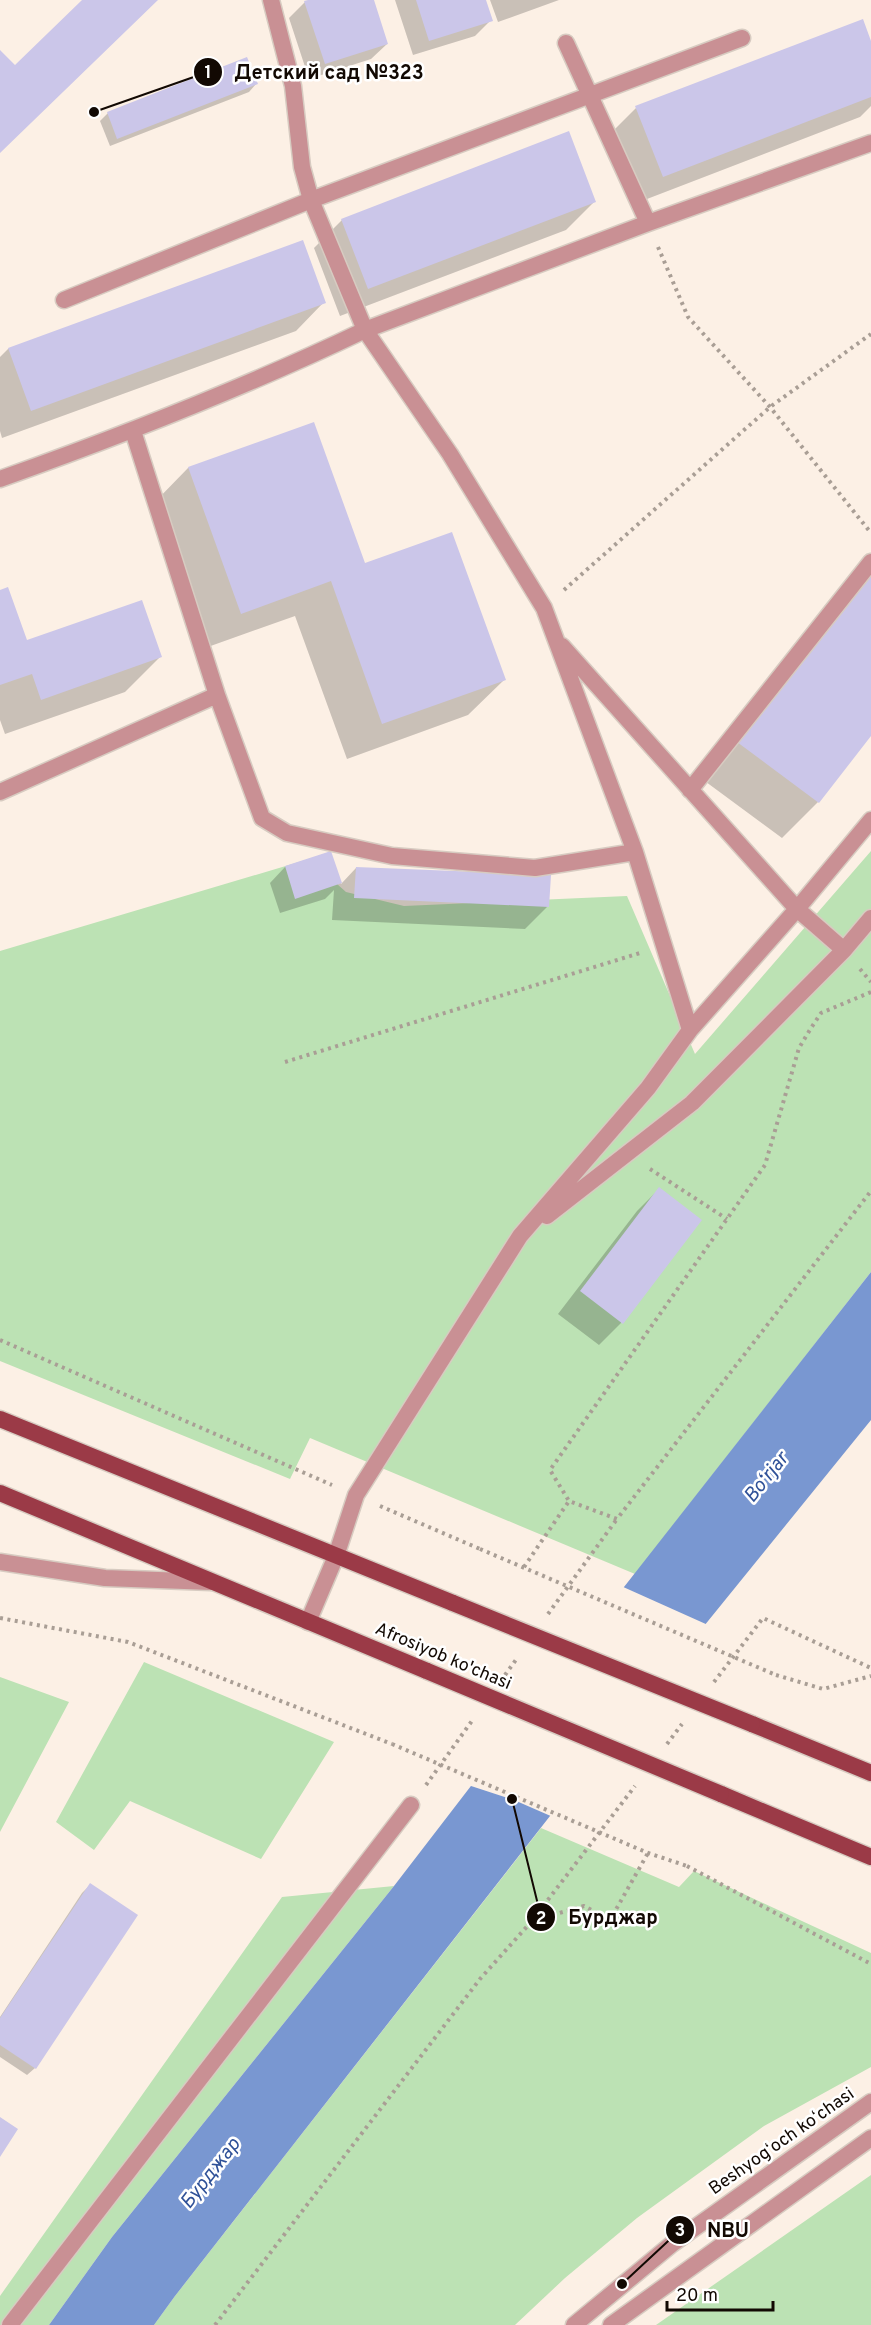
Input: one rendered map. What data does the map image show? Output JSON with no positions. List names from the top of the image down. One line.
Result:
{"streets":{"main road":["Afrosiyob ko'chasi"],"street":["Beshyogʻoch koʻchasi"]},"water":["Bo‘rjar","Бурджар"],"places":["Детский сад №323","Бурджар","NBU"],"scale_bar":"20 m"}
